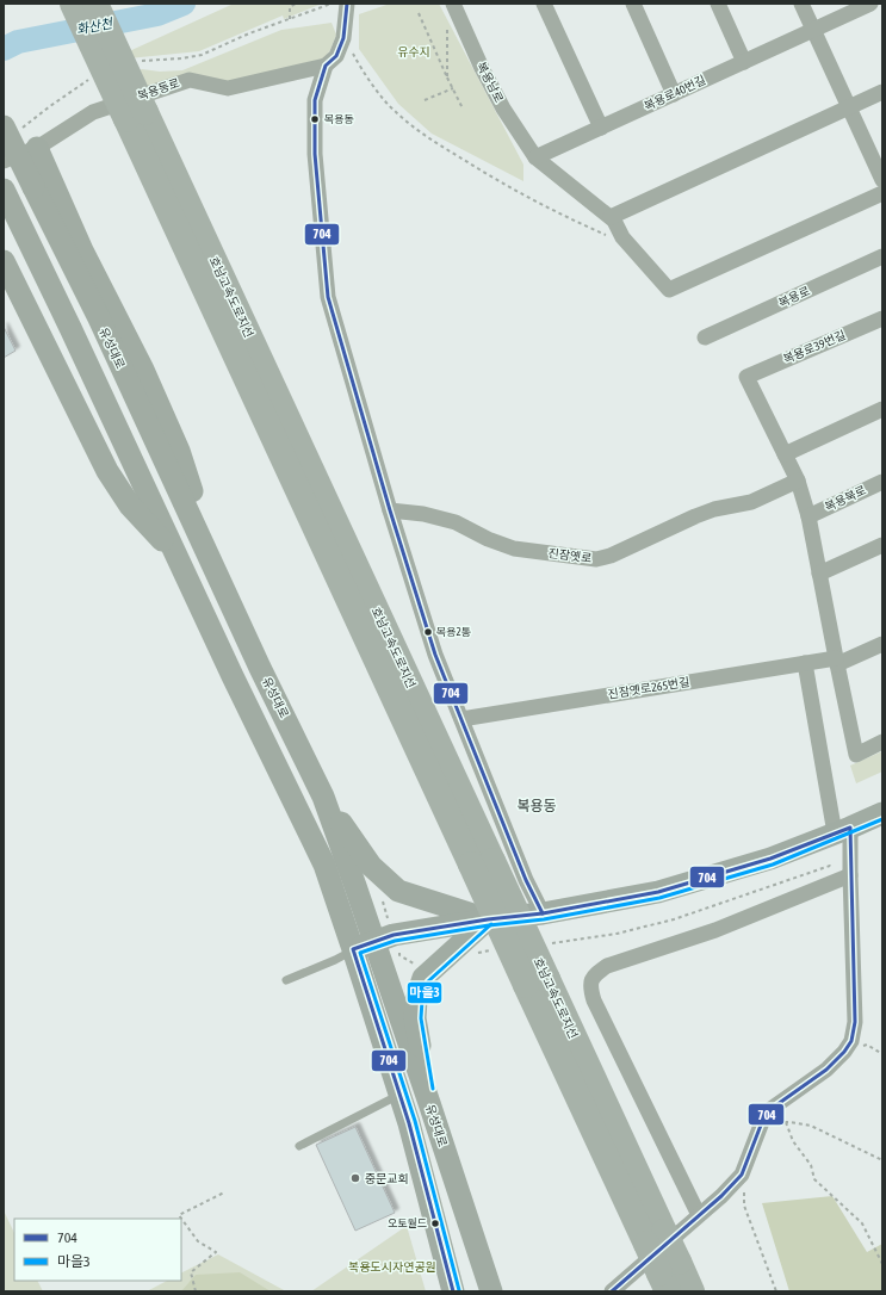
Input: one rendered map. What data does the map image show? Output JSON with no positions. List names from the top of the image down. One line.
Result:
{"streets":{"highway":["호남고속도로지선"],"street":["복용남로","복용동로","복용로40번길","복용로","복용로39번길","유성대로","복용북로","진잠옛로","진잠옛로265번길"]},"crossings":[["복용남로","복용로40번길"]],"districts":["복용동"],"water":["화산천"],"parks":["유수지","복용도시자연공원"],"places":["복용동","복용2통","중문교회","오토월드"],"lines":["transit line 704","transit line 마을3"],"legend":["704","마을3"]}
